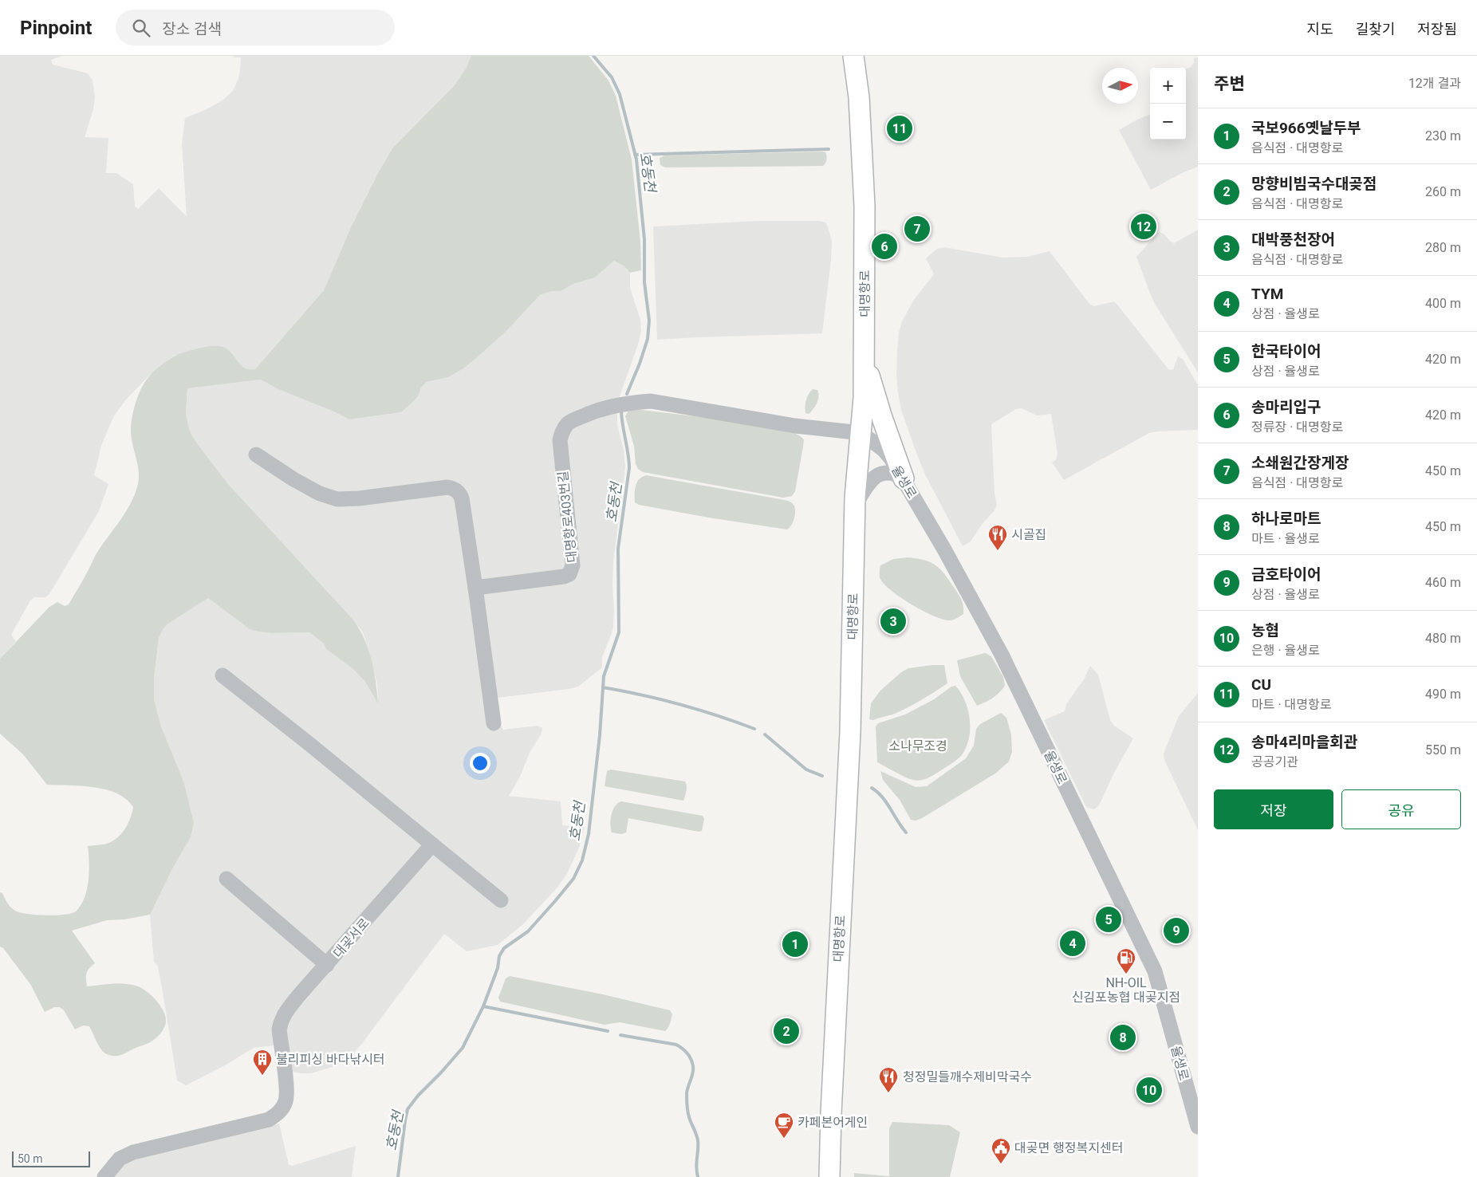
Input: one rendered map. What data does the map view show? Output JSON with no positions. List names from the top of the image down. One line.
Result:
{"streets":{"main road":["대명항로"],"street":["율생로","대명항로403번길","대곶서로"]},"crossings":[["대명항로","율생로"],["대명항로","대명항로403번길"],["율생로","대명항로403번길"]],"water":["호동천"],"parks":["소나무조경"],"places":{"restaurant":["시골집","청정밀들깨수제비막국수"],"fuel station":["NH-OIL 신김포농협 대곶지점"],"building":["불리피싱 바다낚시터"],"cafe":["카페본어게인"],"public building":["대곶면 행정복지센터"]},"scale_bar":"50 m","north":"right","page":{"header":"Pinpoint","search":"장소 검색","nav":["지도","길찾기","저장됨"],"heading":["주변","12개 결과"],"map_buttons":["+","−"],"list":[{"mark":"1","name":"국보966옛날두부","note":"음식점 · 대명항로","value":"230 m"},{"mark":"2","name":"망향비빔국수대곶점","note":"음식점 · 대명항로","value":"260 m"},{"mark":"3","name":"대박풍천장어","note":"음식점 · 대명항로","value":"280 m"},{"mark":"4","name":"TYM","note":"상점 · 율생로","value":"400 m"},{"mark":"5","name":"한국타이어","note":"상점 · 율생로","value":"420 m"},{"mark":"6","name":"송마리입구","note":"정류장 · 대명항로","value":"420 m"},{"mark":"7","name":"소쇄원간장게장","note":"음식점 · 대명항로","value":"450 m"},{"mark":"8","name":"하나로마트","note":"마트 · 율생로","value":"450 m"},{"mark":"9","name":"금호타이어","note":"상점 · 율생로","value":"460 m"},{"mark":"10","name":"농협","note":"은행 · 율생로","value":"480 m"},{"mark":"11","name":"CU","note":"마트 · 대명항로","value":"490 m"},{"mark":"12","name":"송마4리마을회관","note":"공공기관","value":"550 m"}],"pins":["11","12","7","6","3","5","9","4","1","2","8","10"],"buttons":["저장","공유"],"scale":"50 m"}}
